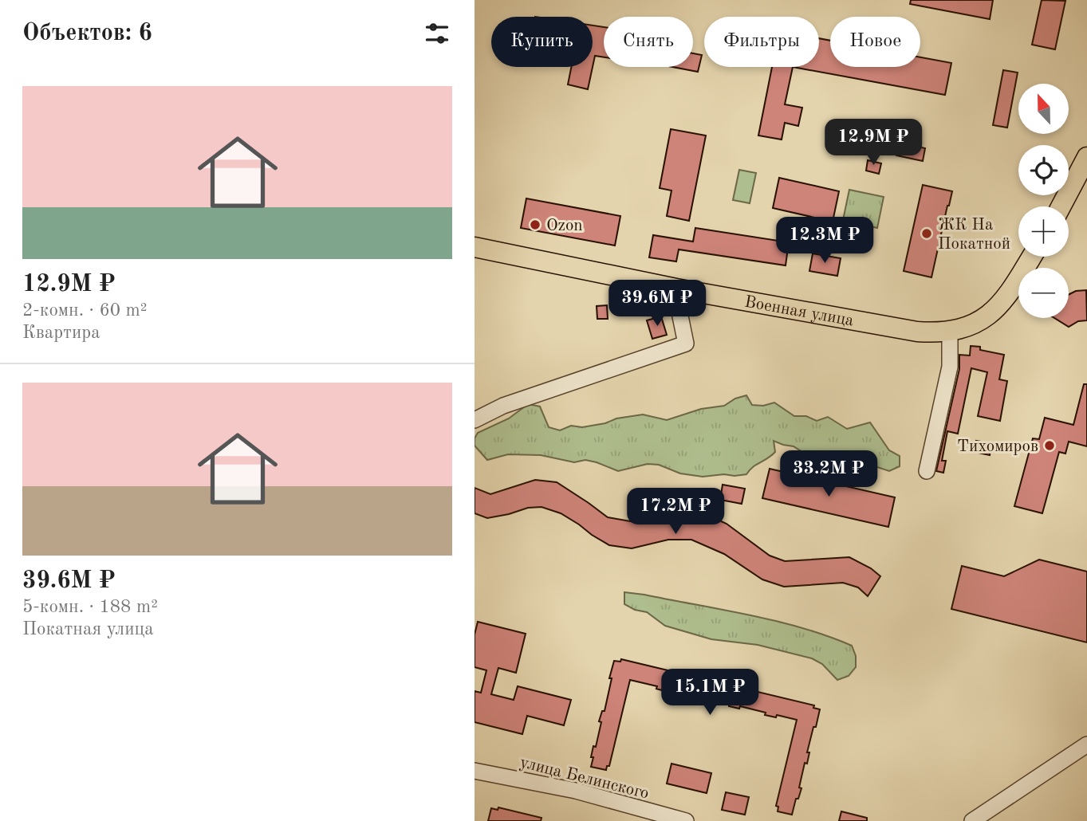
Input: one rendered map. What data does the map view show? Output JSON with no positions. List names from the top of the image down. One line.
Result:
{"streets":{"main road":["Военная улица"],"street":["улица Белинского"]},"places":["Ozon","ЖК На Покатной","Тихомиров"],"north":"top","page":{"heading":"Объектов: 6","chip":["Купить","Снять","Фильтры","Новое"],"list":[{"name":"12.9M ₽","note":"2-комн. · 60 m² · Квартира"},{"name":"39.6M ₽","note":"5-комн. · 188 m² · Покатная улица"}],"map_buttons":["+","−"],"price":["12.9M ₽","12.3M ₽","39.6M ₽","33.2M ₽","17.2M ₽","15.1M ₽"]}}
